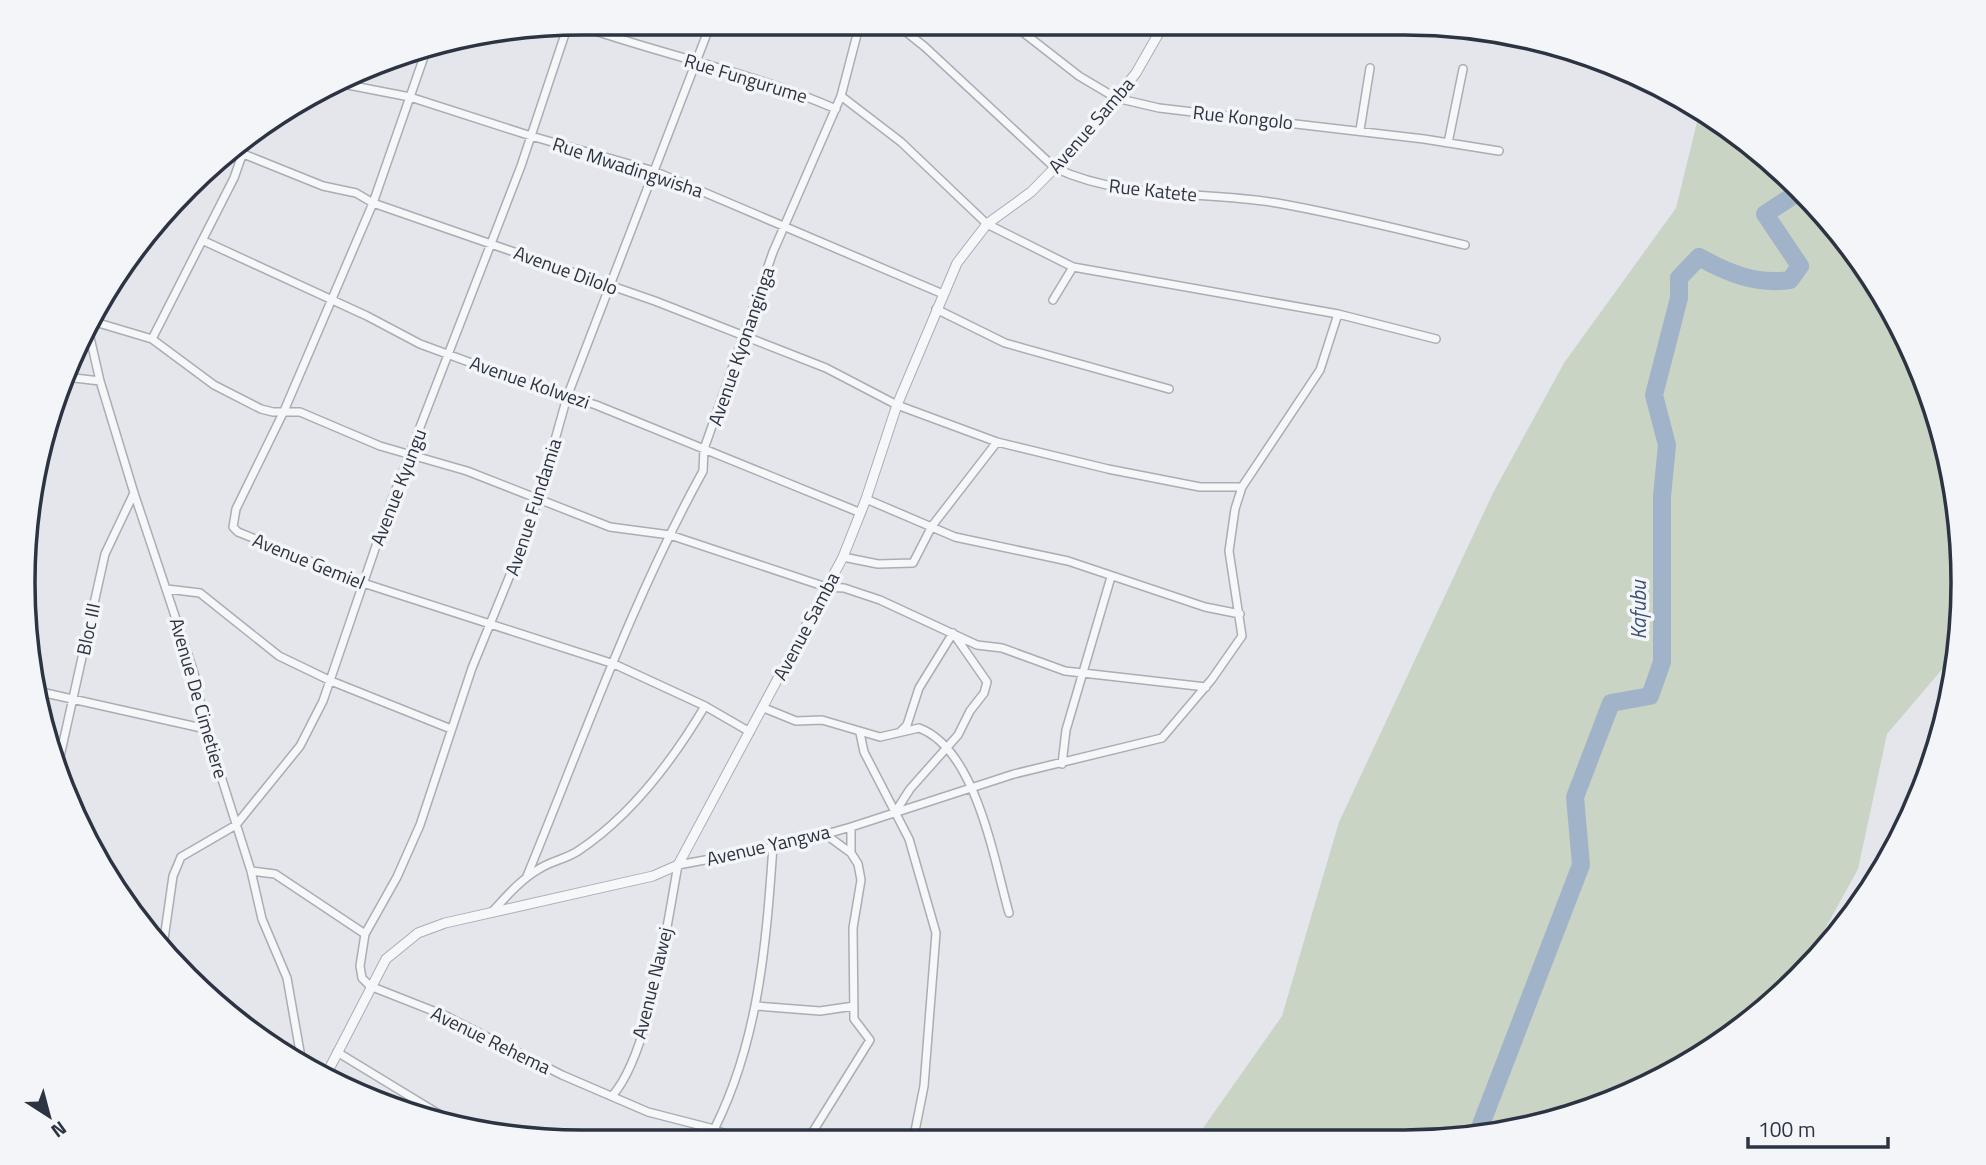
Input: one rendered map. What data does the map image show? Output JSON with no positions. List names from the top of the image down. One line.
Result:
{"streets":{"street":["Rue Fungurume","Rue Kongolo","Avenue Samba","Rue Mwadingwisha","Rue Katete","Avenue Dilolo","Avenue Kyonanginga","Avenue Kolwezi","Avenue Kyungu","Avenue Fundamia","Avenue Gemiel","Bloc III","Avenue De Cimetiere","Avenue Yangwa","Avenue Nawej","Avenue Rehema"]},"crossings":[["Rue Fungurume","Avenue Kyonanginga"],["Rue Fungurume","Avenue Fundamia"],["Rue Kongolo","Avenue Samba"],["Avenue Samba","Rue Mwadingwisha"],["Avenue Samba","Rue Katete"],["Avenue Samba","Avenue Dilolo"],["Avenue Samba","Avenue Kolwezi"],["Avenue Samba","Avenue Gemiel"],["Avenue Samba","Avenue Yangwa"],["Avenue Samba","Avenue Nawej"],["Rue Mwadingwisha","Avenue Kyonanginga"],["Rue Mwadingwisha","Avenue Kyungu"],["Rue Mwadingwisha","Avenue Fundamia"],["Rue Mwadingwisha","Avenue Gemiel"],["Avenue Dilolo","Avenue Kyonanginga"],["Avenue Dilolo","Avenue Kyungu"],["Avenue Dilolo","Avenue Fundamia"],["Avenue Dilolo","Avenue Gemiel"],["Avenue Kyonanginga","Avenue Kolwezi"],["Avenue Kyonanginga","Avenue Gemiel"],["Avenue Kolwezi","Avenue Kyungu"],["Avenue Kolwezi","Avenue Fundamia"],["Avenue Kolwezi","Avenue Gemiel"],["Avenue Kyungu","Avenue Gemiel"],["Avenue Kyungu","Avenue De Cimetiere"],["Avenue Fundamia","Avenue Gemiel"],["Avenue Fundamia","Avenue Rehema"],["Bloc III","Avenue De Cimetiere"],["Avenue Yangwa","Avenue Nawej"],["Avenue Nawej","Avenue Rehema"]],"water":["Kafubu"],"scale_bar":"100 m","north":"bottom right"}
